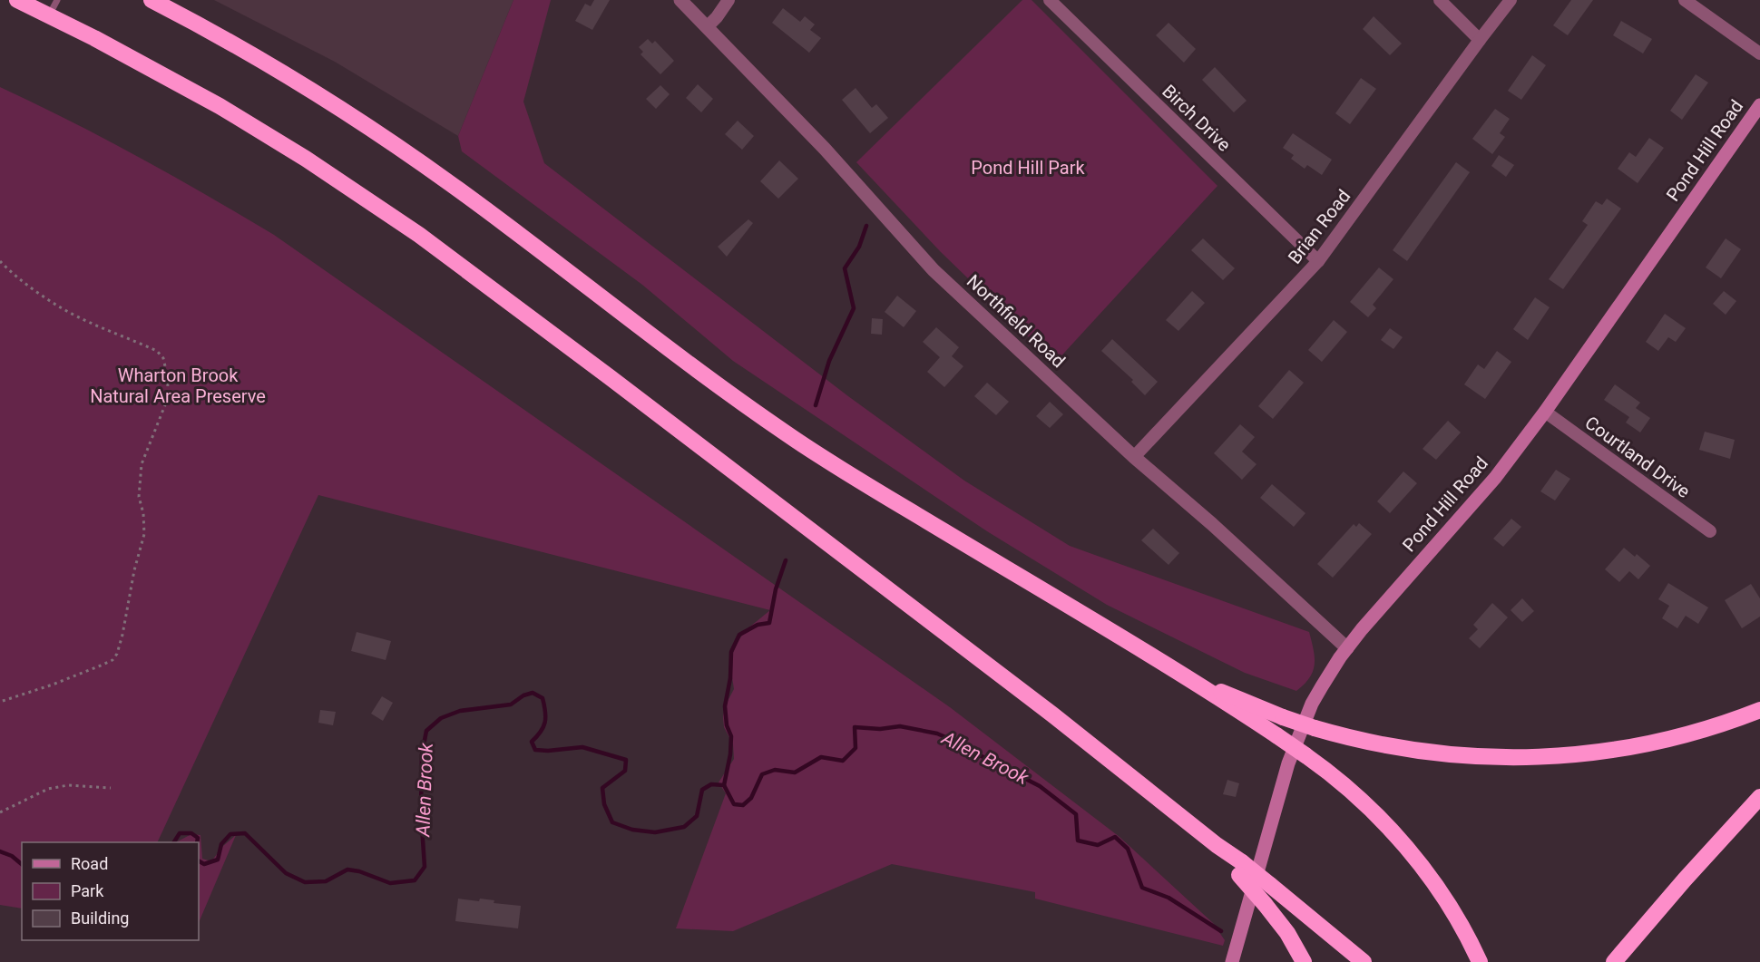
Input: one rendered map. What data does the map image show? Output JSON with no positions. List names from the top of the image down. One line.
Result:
{"streets":{"main road":["Pond Hill Road"],"street":["Birch Drive","Brian Road","Northfield Road","Courtland Drive"]},"crossings":[["Birch Drive","Brian Road"],["Pond Hill Road","Northfield Road"],["Pond Hill Road","Courtland Drive"],["Brian Road","Northfield Road"]],"water":["Allen Brook"],"parks":["Pond Hill Park","Wharton Brook Natural Area Preserve"],"legend":["Road","Park","Building"]}
